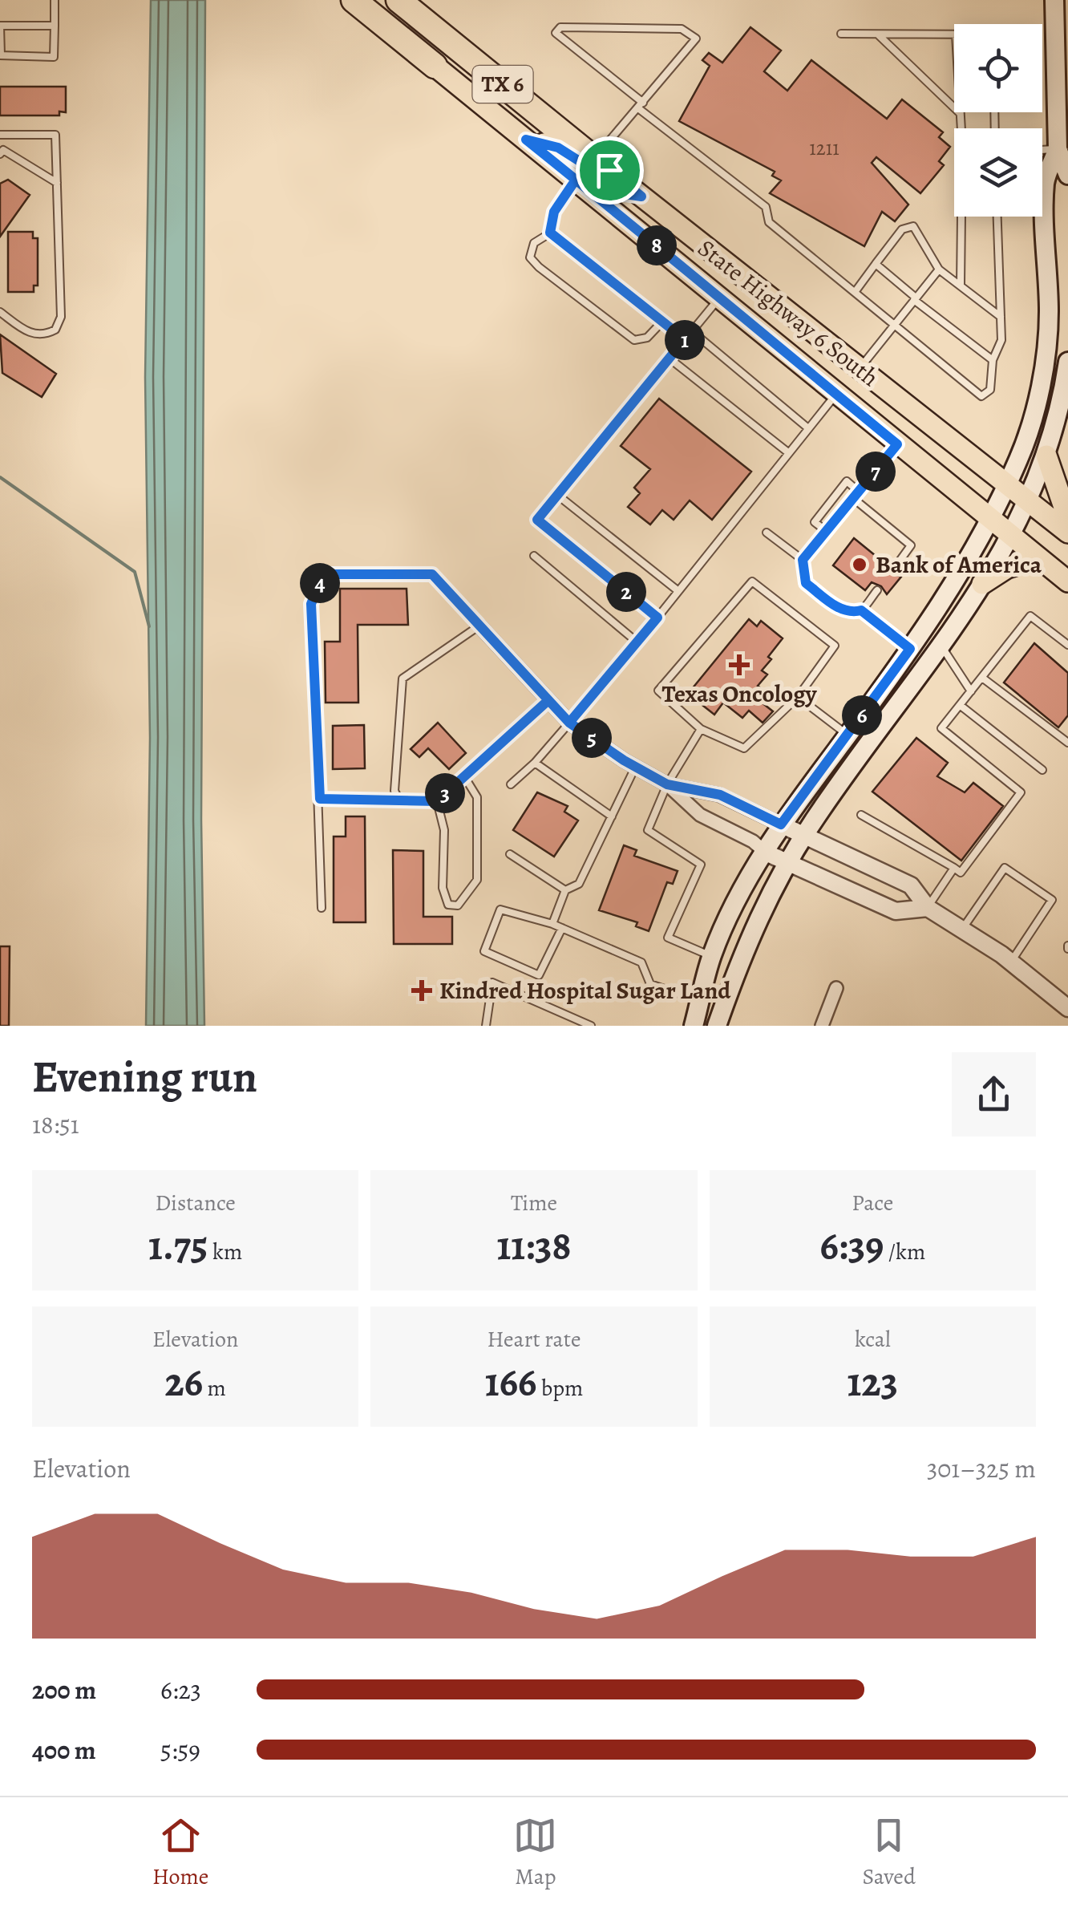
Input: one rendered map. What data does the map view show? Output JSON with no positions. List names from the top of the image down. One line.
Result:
{"streets":{"highway":["TX 6","State Highway 6 South"]},"places":{"other":["Bank of America"],"health":["Texas Oncology","Kindred Hospital Sugar Land"]},"house_numbers":["1211"],"page":{"pins":["8","1","7","4","2","6","5","3"],"heading":["Evening run","18:51"],"stats":[["Distance","1.75 km"],["Time","11:38"],["Pace","6:39 /km"],["Elevation","26 m"],["Heart rate","166 bpm"],["kcal","123"]],"chart":["Elevation","301–325 m"],"list":[{"name":"200 m","note":"6:23"},{"name":"400 m","note":"5:59"}],"tabs":["Home","Map","Saved"]}}
